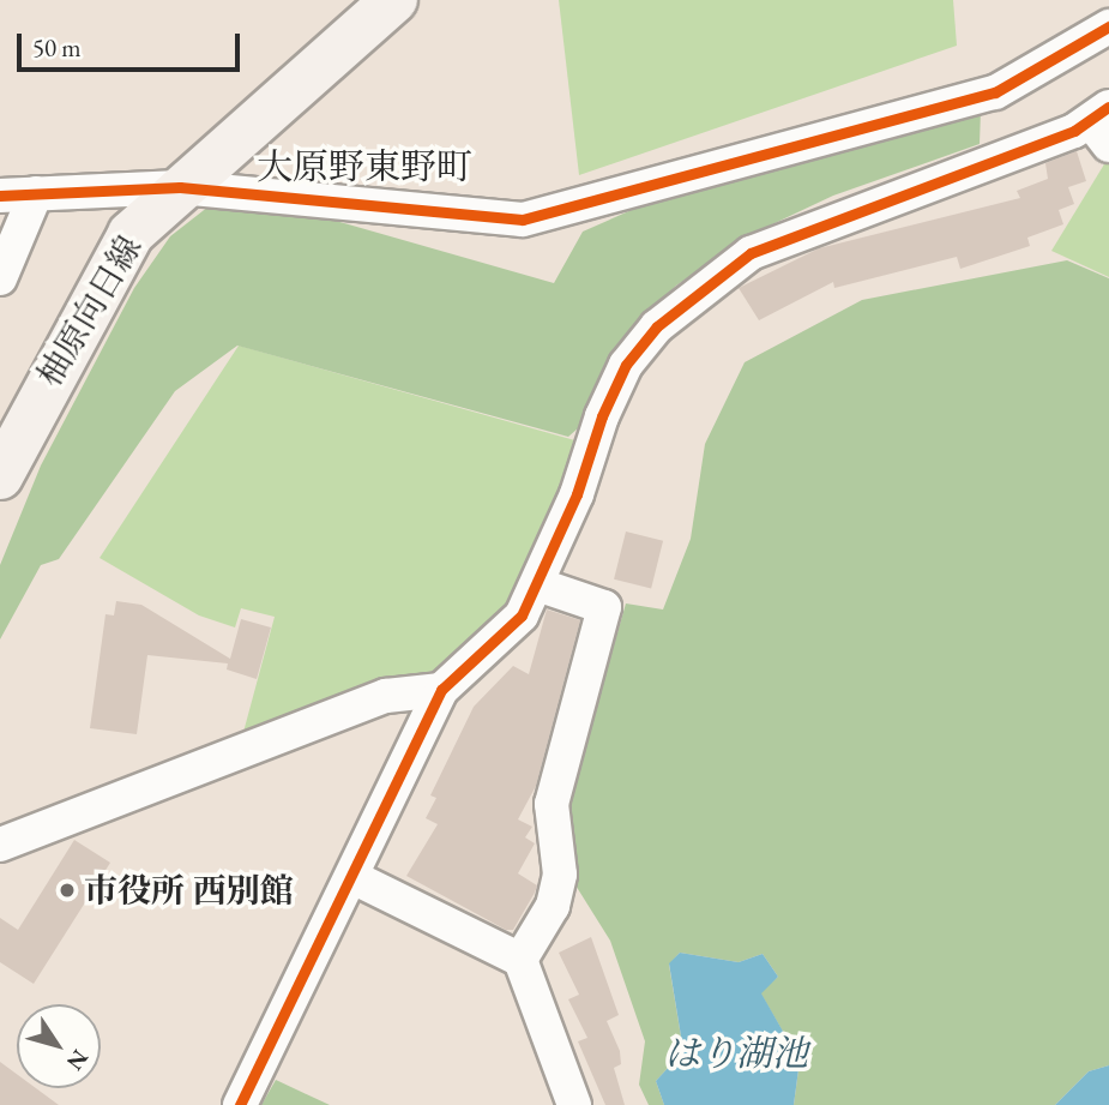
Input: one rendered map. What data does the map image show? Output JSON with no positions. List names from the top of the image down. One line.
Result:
{"streets":{"main road":["柚原向日線"]},"districts":["大原野東野町"],"water":["はり湖池"],"places":["市役所 西別館"],"scale_bar":"50 m","north":"bottom right"}
